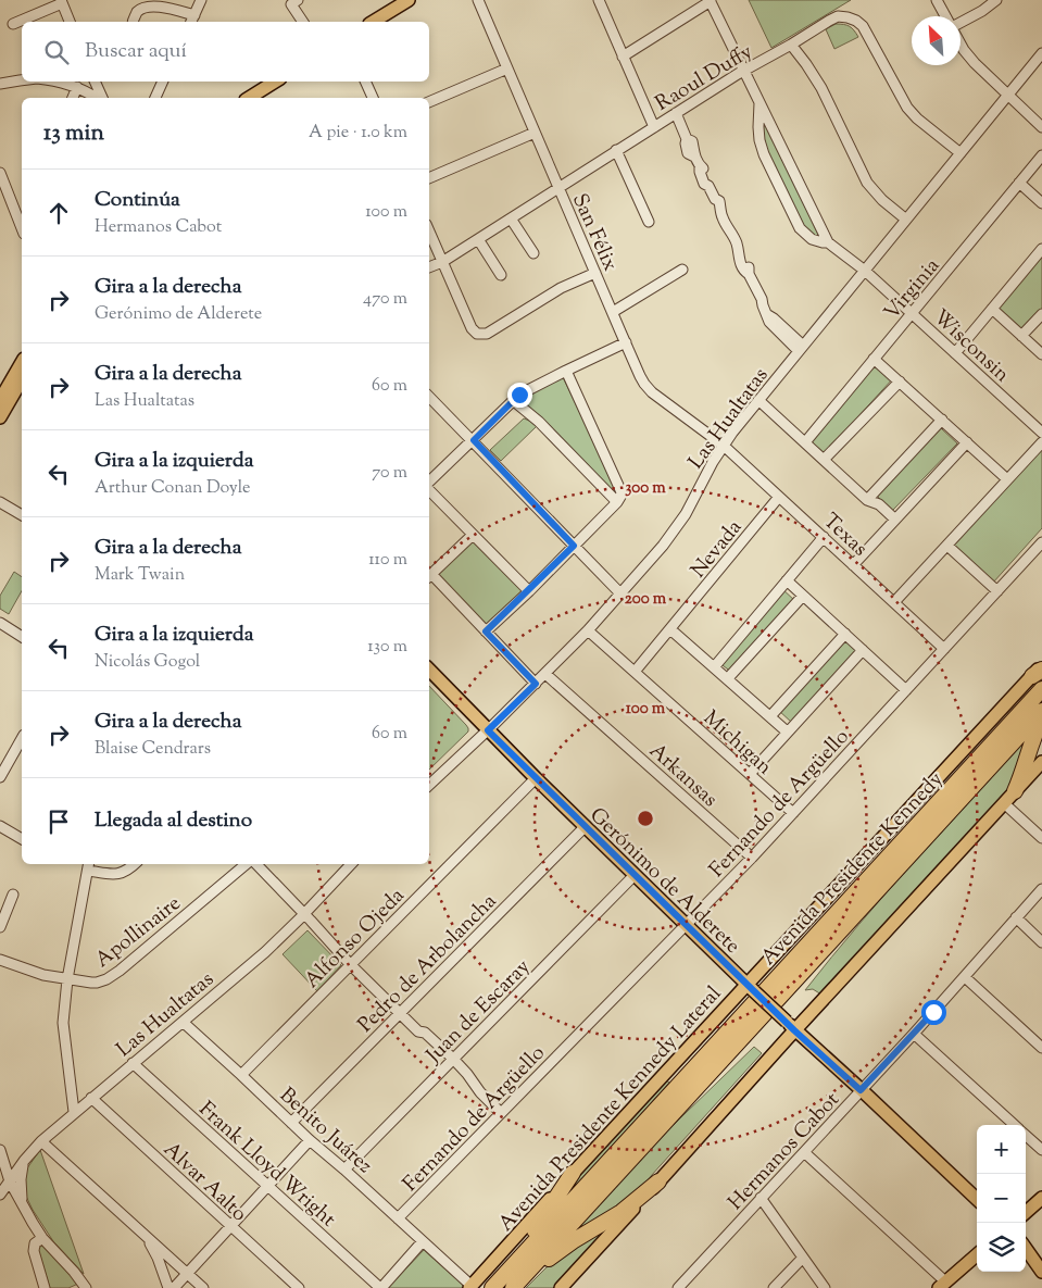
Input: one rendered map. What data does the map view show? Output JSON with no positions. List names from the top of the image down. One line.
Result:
{"streets":{"highway":["Avenida Presidente Kennedy"],"main road":["Gerónimo de Alderete","Avenida Presidente Kennedy Lateral"],"street":["Raoul Duffy","San Félix","Virginia","Wisconsin","Las Hualtatas","Texas","Nevada","Michigan","Arkansas","Fernando de Argüello","Apollinaire","Alfonso Ojeda","Pedro de Arbolancha","Juan de Escaray","Benito Juárez","Hermanos Cabot","Frank Lloyd Wright","Alvar Aalto"]},"crossings":[["Raoul Duffy","San Félix"],["Raoul Duffy","Wisconsin"],["Raoul Duffy","Las Hualtatas"],["San Félix","Las Hualtatas"],["San Félix","Texas"],["Virginia","Wisconsin"],["Wisconsin","Las Hualtatas"],["Las Hualtatas","Texas"],["Las Hualtatas","Michigan"],["Las Hualtatas","Arkansas"],["Las Hualtatas","Gerónimo de Alderete"],["Las Hualtatas","Benito Juárez"],["Las Hualtatas","Frank Lloyd Wright"],["Las Hualtatas","Alvar Aalto"],["Texas","Nevada"],["Texas","Fernando de Argüello"],["Nevada","Michigan"],["Michigan","Fernando de Argüello"],["Arkansas","Fernando de Argüello"],["Fernando de Argüello","Gerónimo de Alderete"],["Fernando de Argüello","Benito Juárez"],["Gerónimo de Alderete","Alfonso Ojeda"],["Gerónimo de Alderete","Pedro de Arbolancha"],["Gerónimo de Alderete","Juan de Escaray"],["Gerónimo de Alderete","Avenida Presidente Kennedy Lateral"],["Gerónimo de Alderete","Hermanos Cabot"],["Alfonso Ojeda","Benito Juárez"],["Pedro de Arbolancha","Benito Juárez"],["Juan de Escaray","Benito Juárez"],["Avenida Presidente Kennedy Lateral","Benito Juárez"]],"north":"top left","page":{"search":"Buscar aquí","heading":["13 min","A pie · 1.0 km"],"list":[["Continúa","Hermanos Cabot","100 m"],["Gira a la derecha","Gerónimo de Alderete","470 m"],["Gira a la derecha","Las Hualtatas","60 m"],["Gira a la izquierda","Arthur Conan Doyle","70 m"],["Gira a la derecha","Mark Twain","110 m"],["Gira a la izquierda","Nicolás Gogol","130 m"],["Gira a la derecha","Blaise Cendrars","60 m"],"Llegada al destino"],"map_buttons":["+","−"]},"rings":["300 m","200 m","100 m"]}
